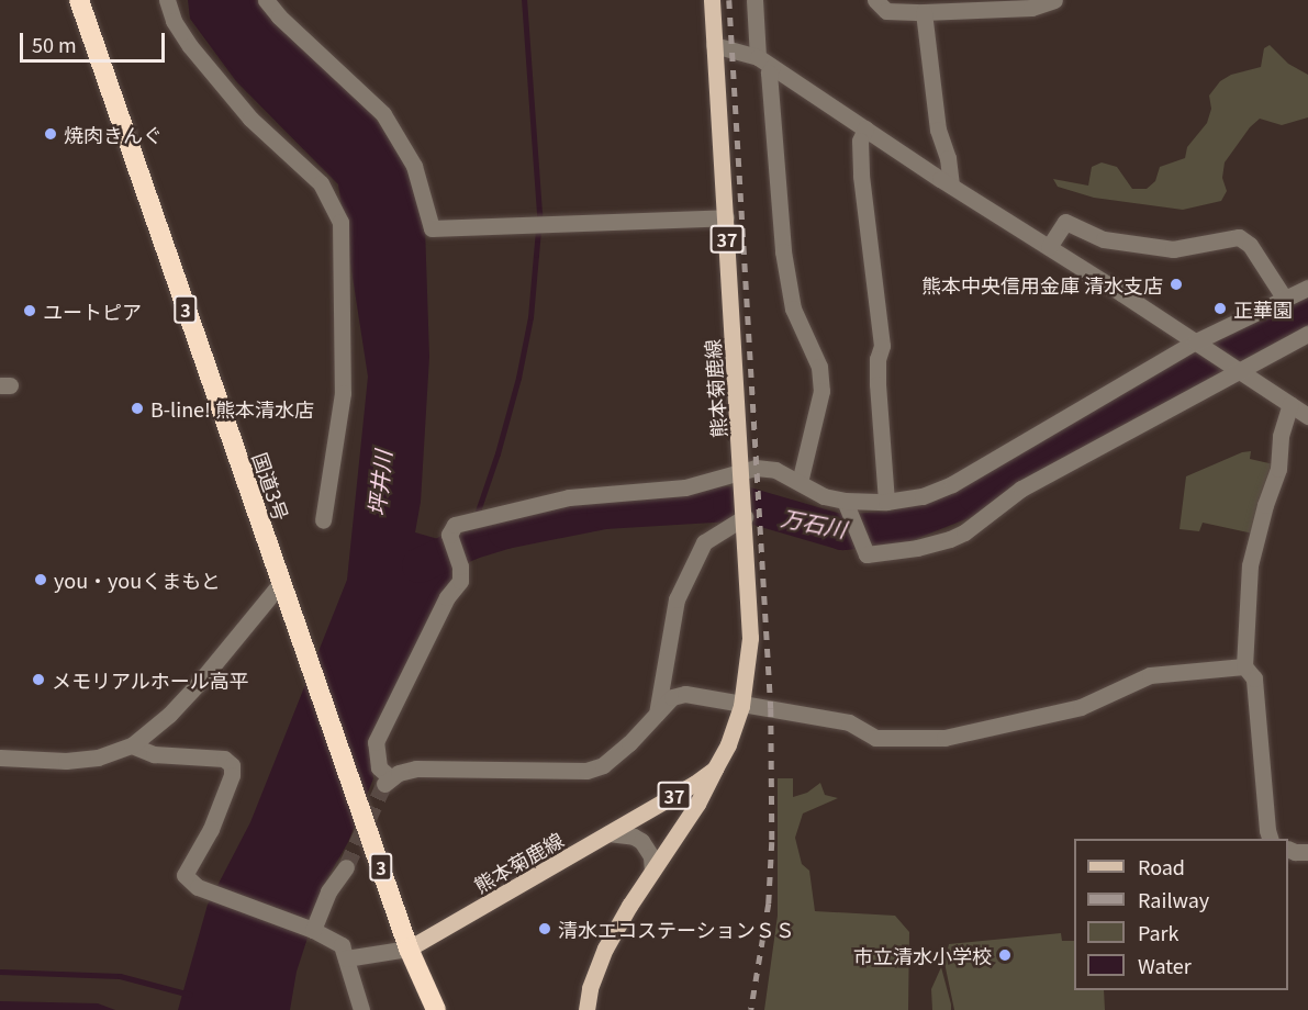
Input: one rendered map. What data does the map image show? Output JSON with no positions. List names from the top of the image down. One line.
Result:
{"streets":{"highway":["3","国道3号"],"main road":["37","熊本菊鹿線"]},"crossings":[["熊本菊鹿線","国道3号"]],"water":["坪井川","万石川"],"places":["焼肉きんぐ","熊本中央信用金庫 清水支店","正華園","ユートピア","B-line! 熊本清水店","you・youくまもと","メモリアルホール高平","清水エコステーションＳＳ","市立清水小学校"],"legend":["Road","Railway","Park","Water"],"scale_bar":"50 m"}
